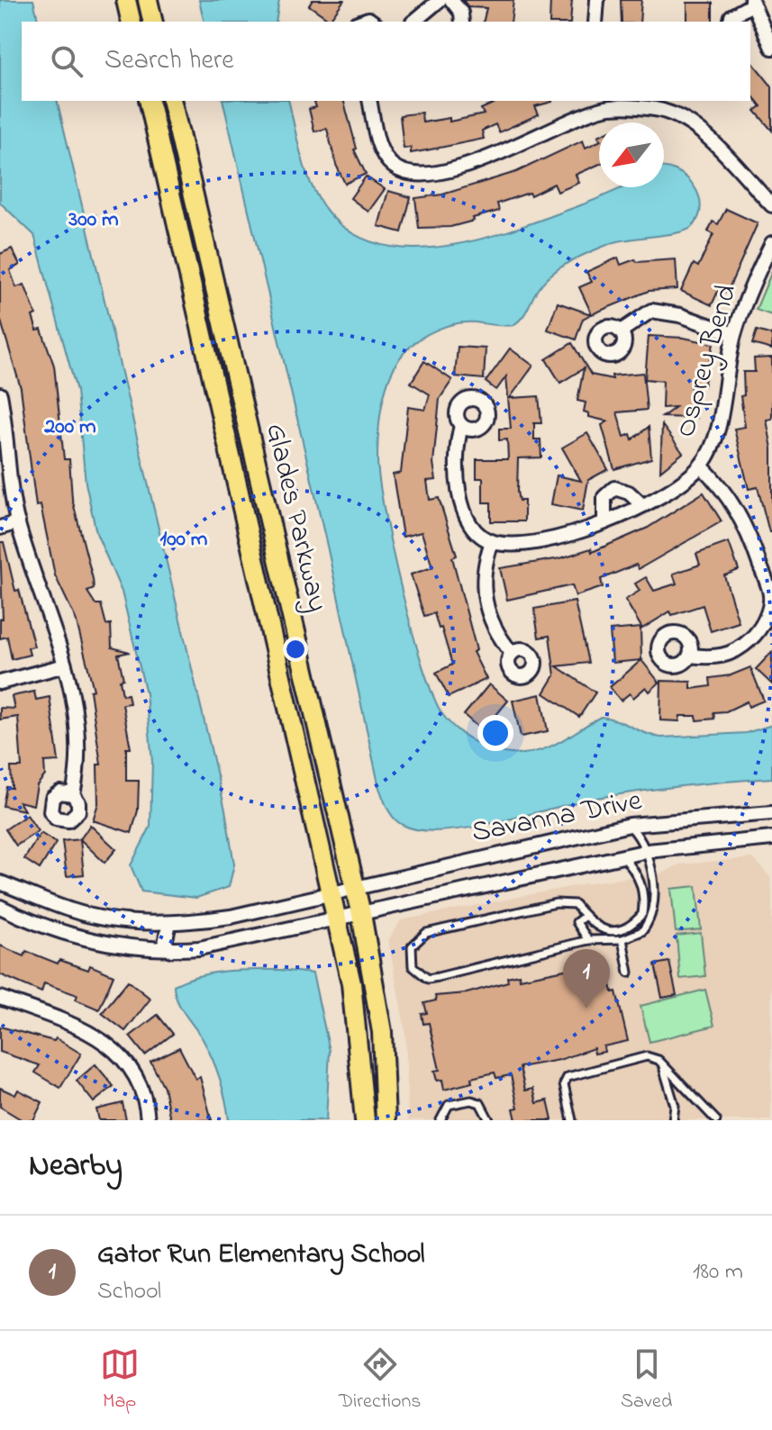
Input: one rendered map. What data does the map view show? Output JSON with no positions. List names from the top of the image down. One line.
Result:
{"streets":{"main road":["Glades Parkway"],"street":["Osprey Bend","Savanna Drive"]},"crossings":[["Glades Parkway","Savanna Drive"]],"north":"bottom left","page":{"search":"Search here","pins":"1","heading":"Nearby","list":[{"mark":"1","name":"Gator Run Elementary School","note":"School","value":"180 m"}],"nav":["Map","Directions","Saved"]},"rings":["300 m","200 m","100 m"]}
